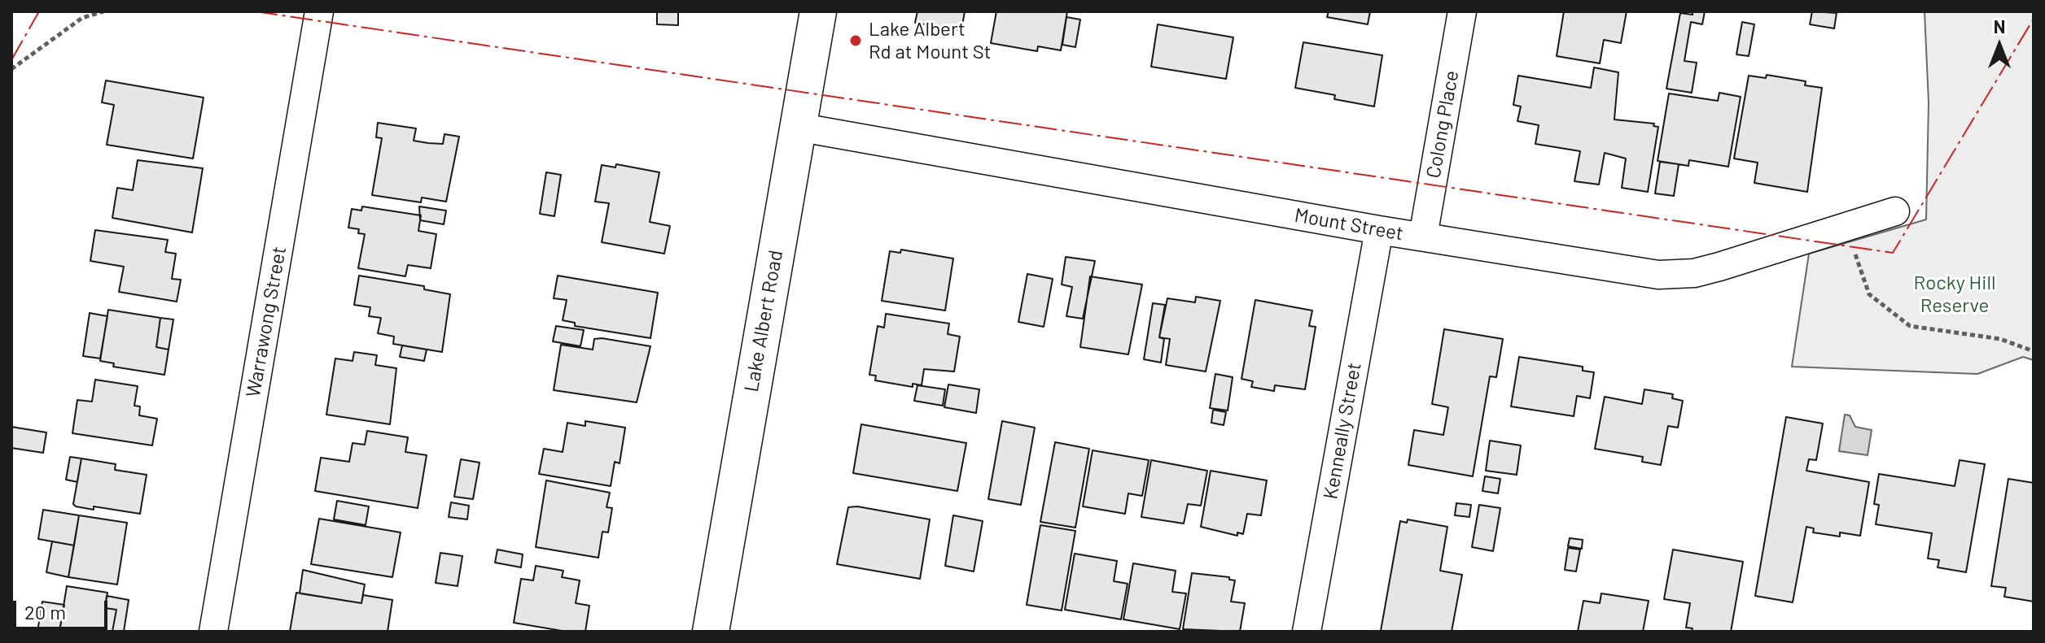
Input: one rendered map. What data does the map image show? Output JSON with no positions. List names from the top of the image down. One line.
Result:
{"streets":{"main road":["Lake Albert Road"],"street":["Colong Place","Mount Street","Warrawong Street","Kenneally Street"]},"crossings":[["Colong Place","Mount Street"],["Mount Street","Lake Albert Road"],["Mount Street","Kenneally Street"]],"parks":["Rocky Hill Reserve"],"places":["Lake Albert Rd at Mount St"],"scale_bar":"20 m","north":"top"}
